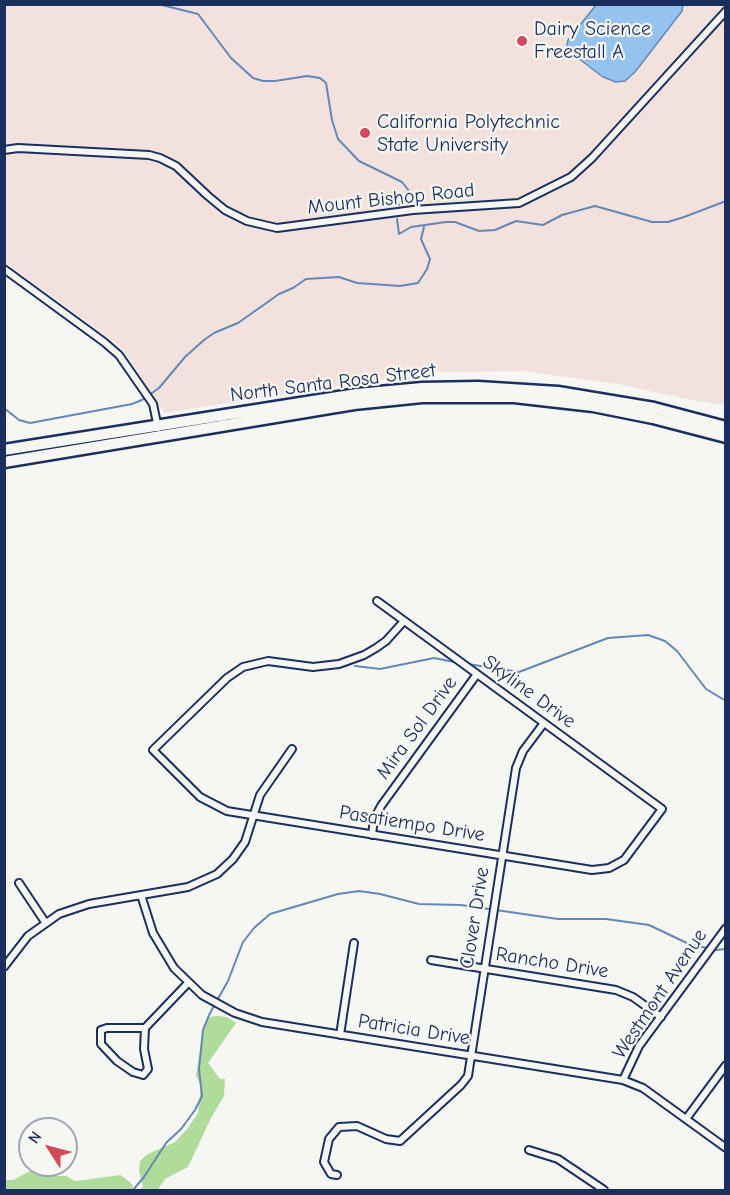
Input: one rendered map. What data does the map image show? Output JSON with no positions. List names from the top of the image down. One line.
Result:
{"streets":{"highway":["North Santa Rosa Street"],"street":["Mount Bishop Road","Skyline Drive","Mira Sol Drive","Pasatiempo Drive","Clover Drive","Rancho Drive","Westmont Avenue","Patricia Drive"]},"crossings":[["Skyline Drive","Mira Sol Drive"],["Skyline Drive","Pasatiempo Drive"],["Skyline Drive","Clover Drive"],["Mira Sol Drive","Pasatiempo Drive"],["Pasatiempo Drive","Clover Drive"],["Clover Drive","Rancho Drive"],["Clover Drive","Patricia Drive"],["Rancho Drive","Westmont Avenue"],["Westmont Avenue","Patricia Drive"]],"places":["Dairy Science Freestall A","California Polytechnic State University"],"north":"top left"}
